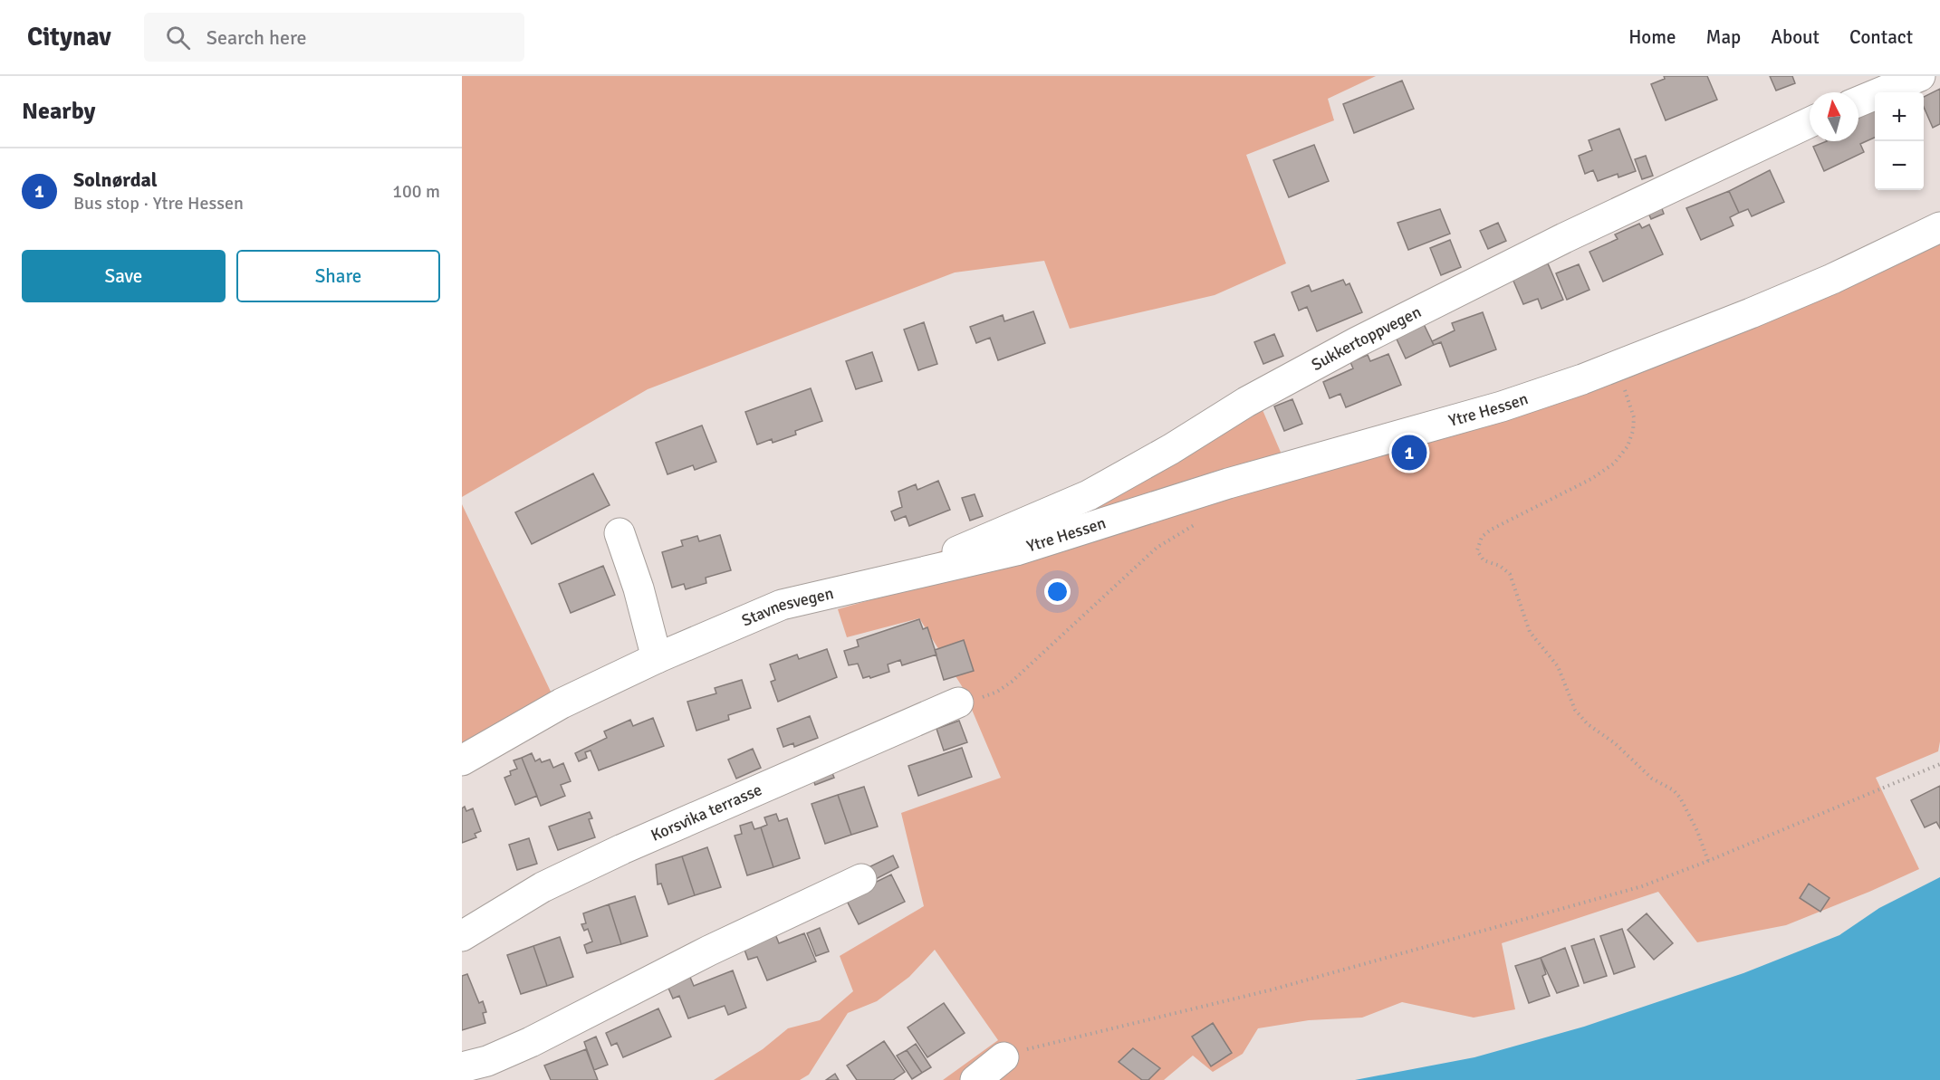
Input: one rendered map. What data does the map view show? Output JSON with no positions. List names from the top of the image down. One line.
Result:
{"streets":{"street":["Sukkertoppvegen","Ytre Hessen","Stavnesvegen","Korsvika terrasse"]},"crossings":[["Sukkertoppvegen","Ytre Hessen"],["Sukkertoppvegen","Stavnesvegen"],["Ytre Hessen","Stavnesvegen"]],"north":"top","page":{"header":"Citynav","search":"Search here","nav":["Home","Map","About","Contact"],"heading":"Nearby","map_buttons":["+","−"],"list":[{"mark":"1","name":"Solnørdal","note":"Bus stop · Ytre Hessen","value":"100 m"}],"buttons":["Save","Share"],"pins":"1"}}
